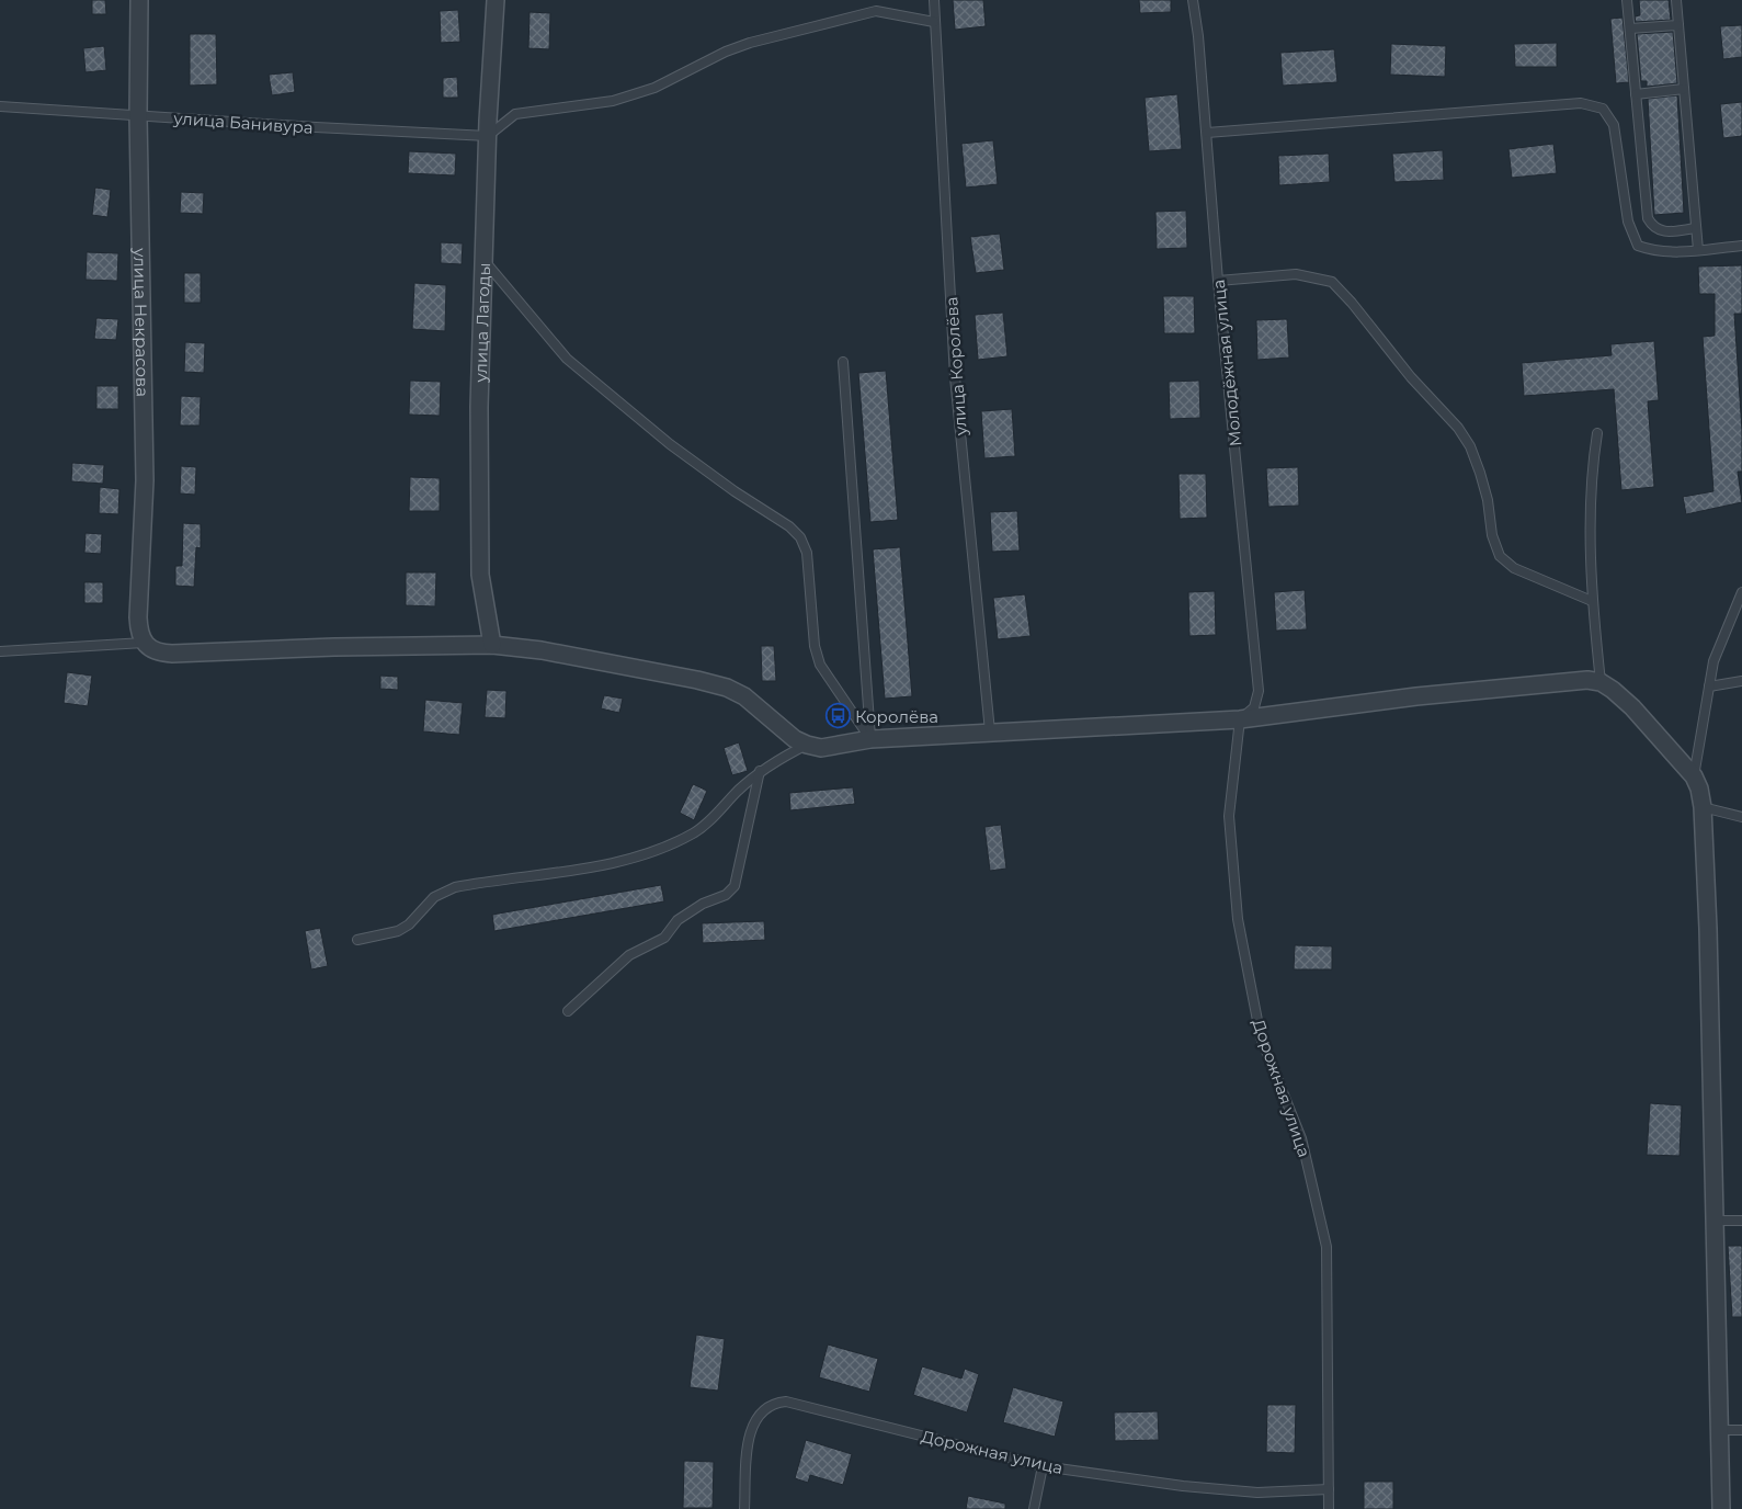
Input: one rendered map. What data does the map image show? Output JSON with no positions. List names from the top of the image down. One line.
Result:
{"streets":{"street":["улица Некрасова","улица Лагоды"],"lane":["улица Банивура","Молодёжная улица","улица Королёва","Дорожная улица"]},"crossings":[["улица Банивура","улица Некрасова"],["улица Банивура","улица Лагоды"],["Молодёжная улица","Дорожная улица"]],"places":{"bus stop":["Королёва"]}}
